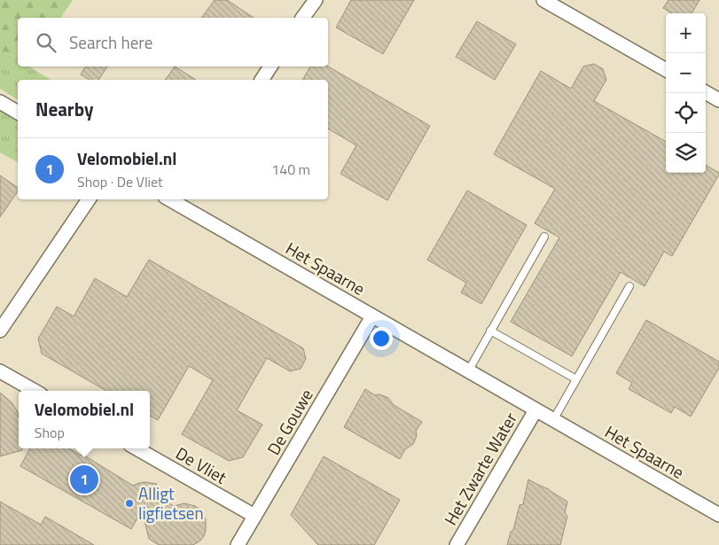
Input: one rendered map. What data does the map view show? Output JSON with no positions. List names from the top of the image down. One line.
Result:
{"streets":{"street":["Het Spaarne","De Gouwe","De Vliet","Het Zwarte Water"]},"crossings":[["Het Spaarne","De Gouwe"],["Het Spaarne","Het Zwarte Water"],["De Gouwe","De Vliet"]],"places":["Alligt ligfietsen"],"page":{"map_buttons":["+","−"],"search":"Search here","heading":"Nearby","list":[{"mark":"1","name":"Velomobiel.nl","note":"Shop · De Vliet","value":"140 m"}],"popup":["Velomobiel.nl","Shop"],"pins":"1"}}
